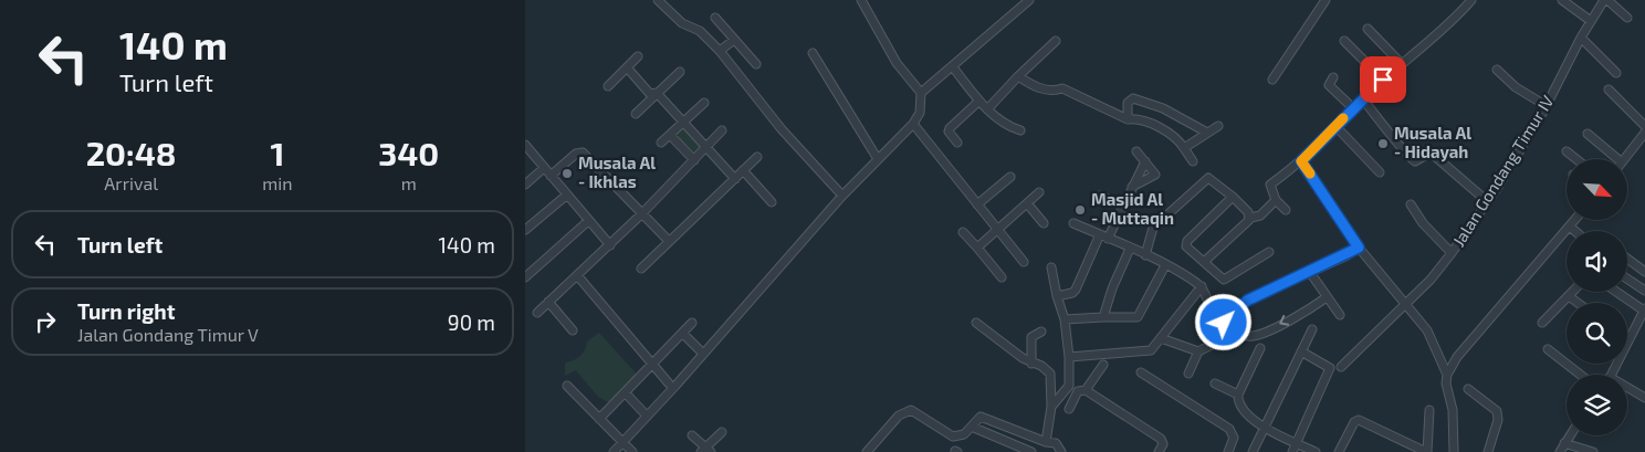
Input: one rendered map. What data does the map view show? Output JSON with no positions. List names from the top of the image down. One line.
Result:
{"streets":{"street":["Jalan Gondang Timur IV"]},"places":["Musala Al - Hidayah","Musala Al - Ikhlas","Masjid Al - Muttaqin"],"north":"bottom right","page":{"turn":["140 m","Turn left"],"eta":["20:48","Arrival","1","min","340","m"],"list":[{"name":"Turn left","value":"140 m"},{"name":"Turn right","note":"Jalan Gondang Timur V","value":"90 m"}]}}
